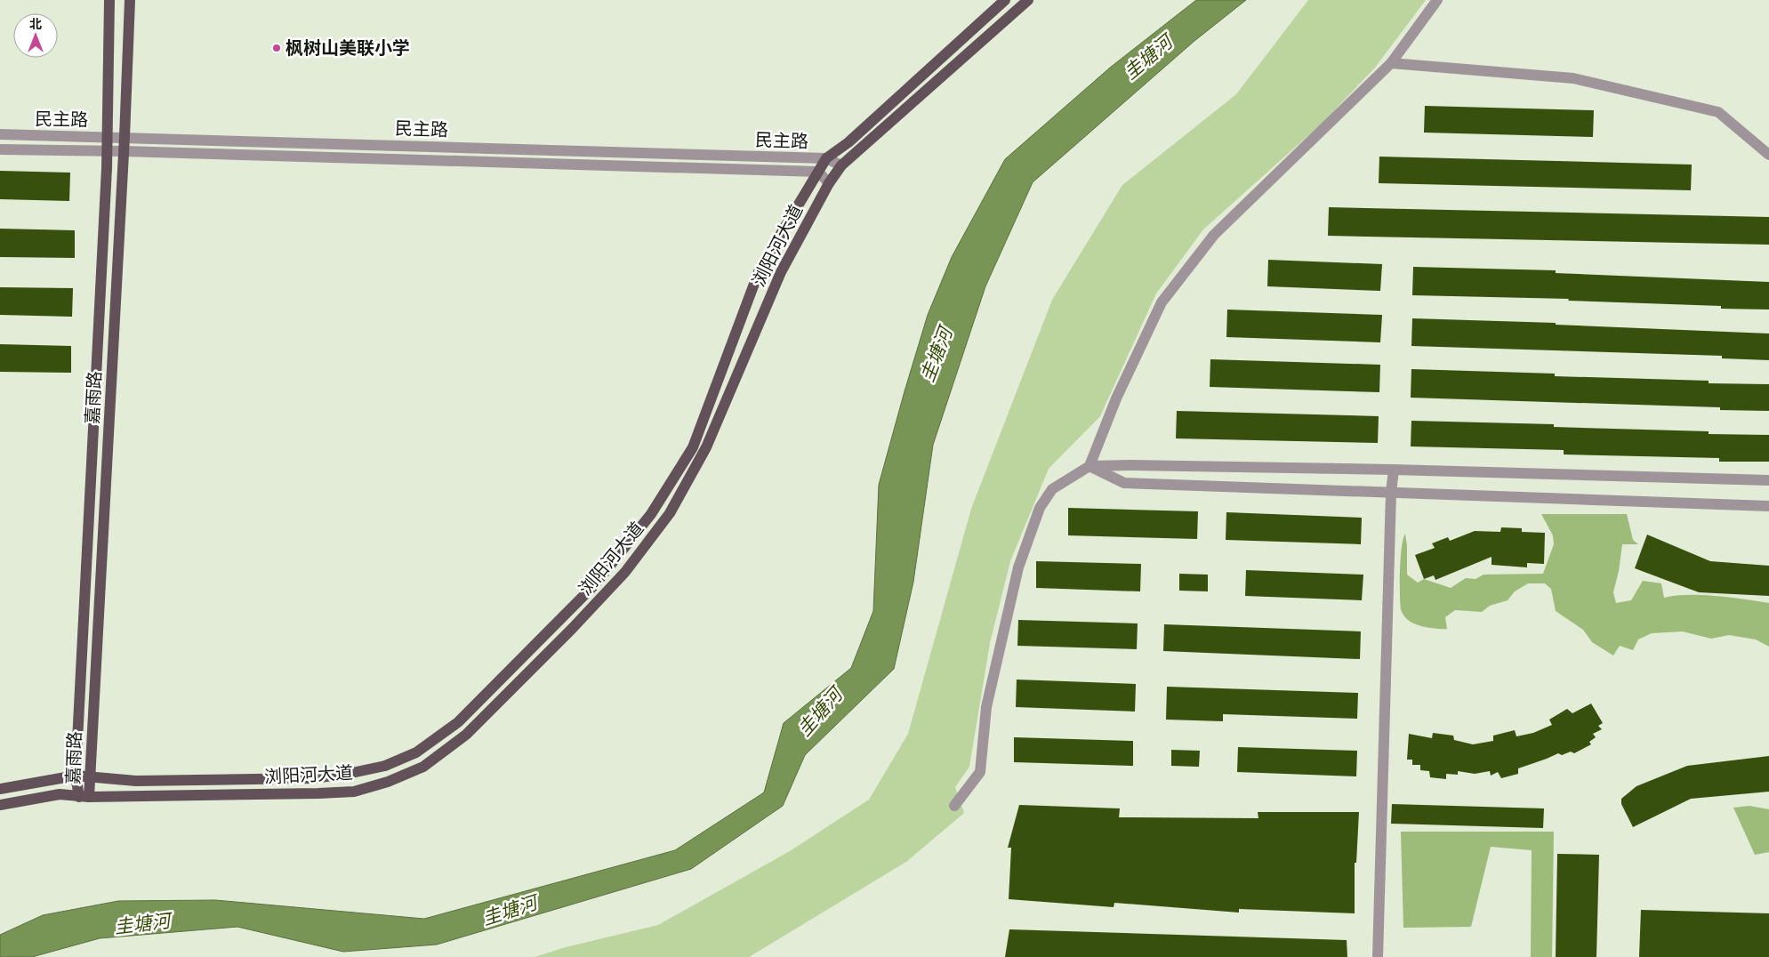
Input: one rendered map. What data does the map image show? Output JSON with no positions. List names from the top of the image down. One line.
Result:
{"streets":{"main road":["浏阳河大道","嘉雨路"],"street":["民主路"]},"crossings":[["民主路","浏阳河大道"],["民主路","嘉雨路"],["浏阳河大道","嘉雨路"]],"water":["圭塘河"],"places":["枫树山美联小学"],"north":"top"}
